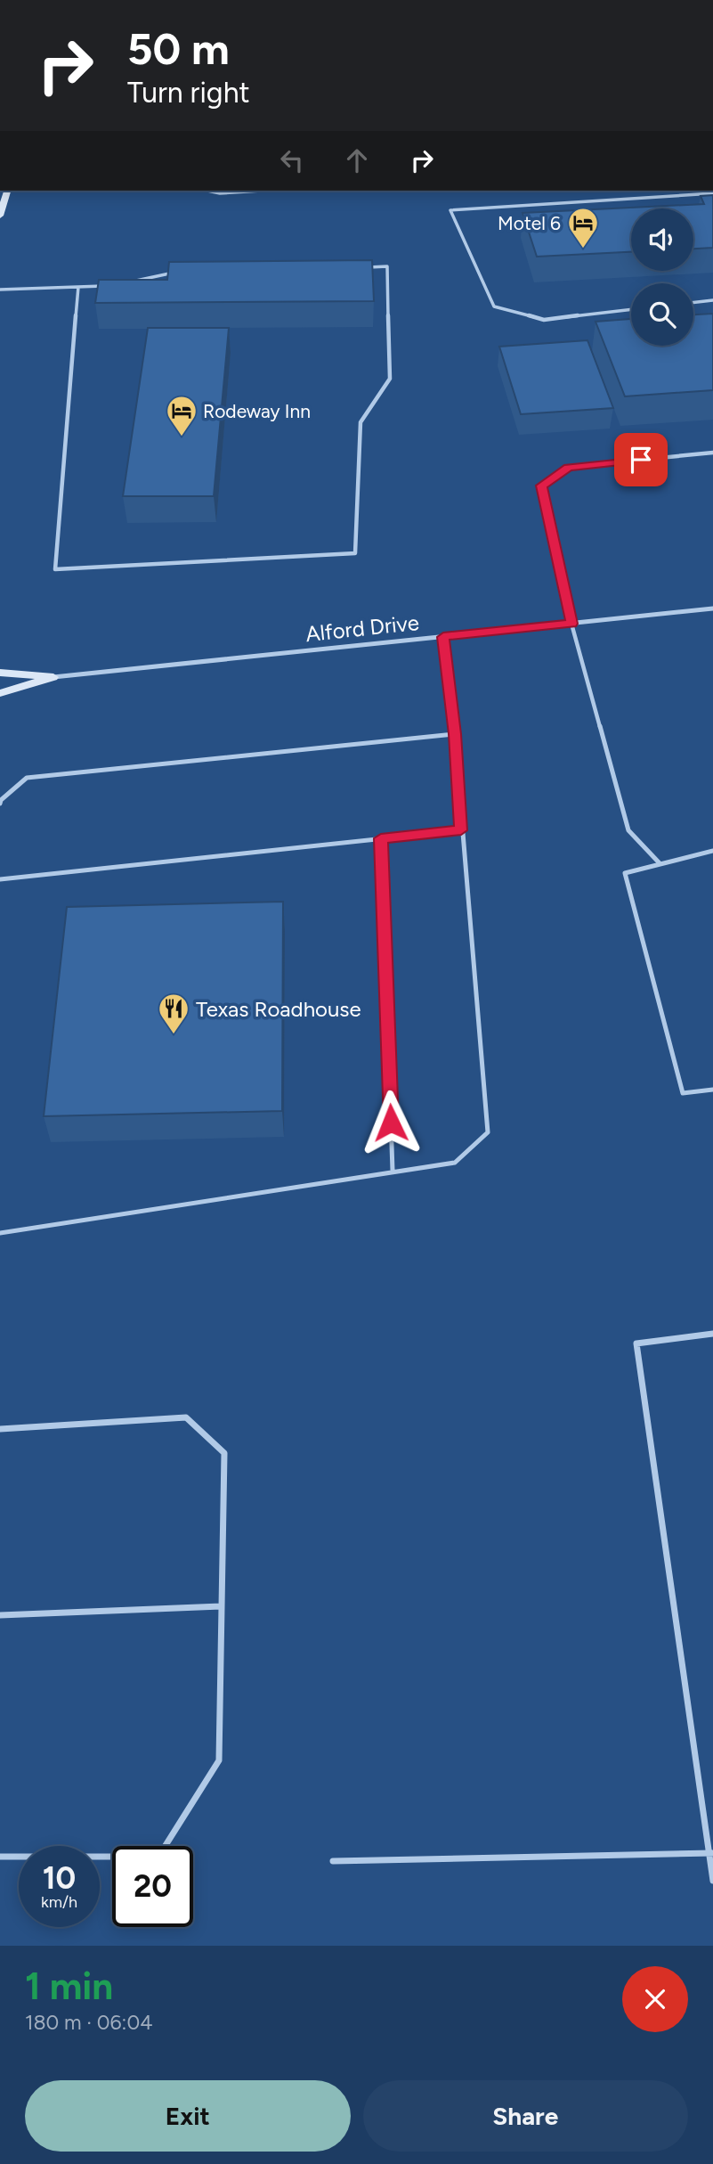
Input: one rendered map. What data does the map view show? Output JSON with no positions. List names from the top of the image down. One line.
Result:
{"streets":{"street":["Alford Drive"]},"places":{"hotel":["Motel 6","Rodeway Inn"],"restaurant":["Texas Roadhouse"]},"page":{"turn":["50 m","Turn right"],"speed":"10 km/h","limit":"20","heading":["1 min","180 m · 06:04"],"buttons":["Exit","Share"]}}
